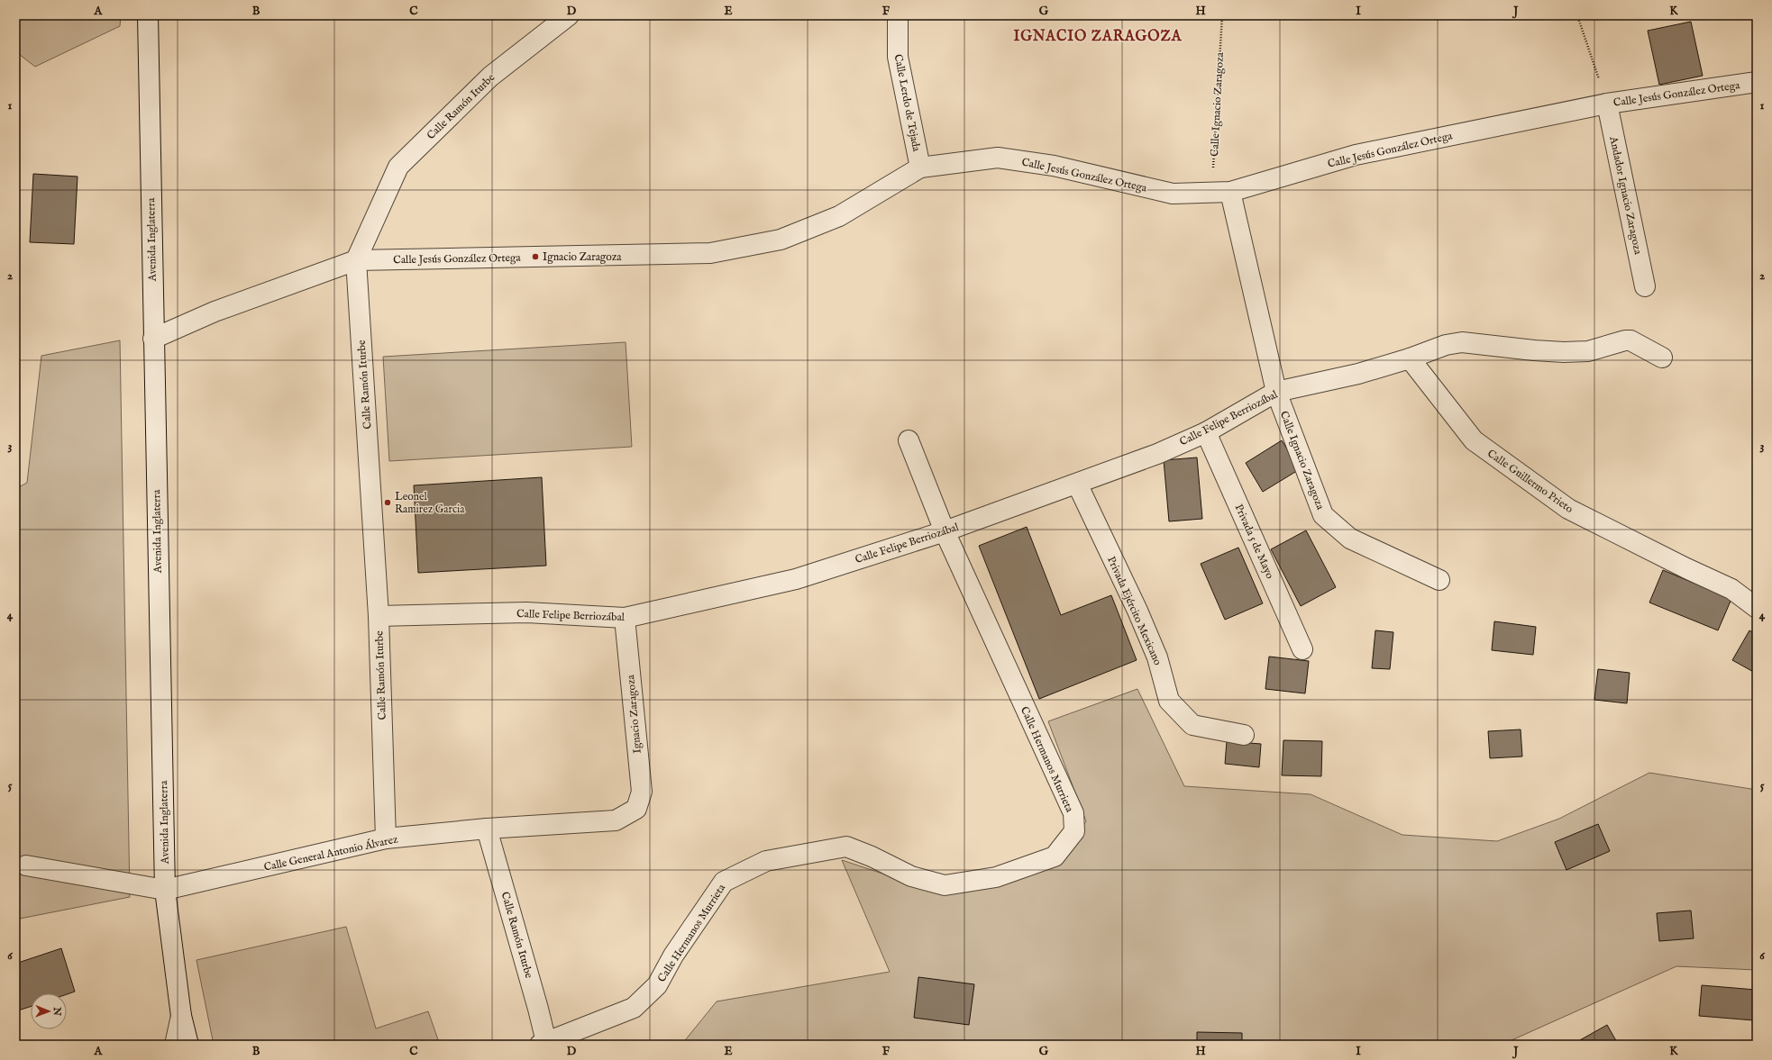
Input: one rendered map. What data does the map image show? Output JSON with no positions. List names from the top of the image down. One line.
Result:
{"streets":{"street":["Calle Jesús González Ortega","Calle Lerdo de Tejada","Calle Ignacio Zaragoza","Calle Ramón Iturbe","Andador Ignacio Zaragoza","Avenida Inglaterra","Calle Felipe Berriozábal","Calle Guillermo Prieto","Privada 5 de Mayo","Privada Ejército Mexicano","Ignacio Zaragoza","Calle Hermanos Murrieta","Calle General Antonio Álvarez"]},"crossings":[["Calle Jesús González Ortega","Calle Lerdo de Tejada"],["Calle Jesús González Ortega","Calle Ignacio Zaragoza"],["Calle Jesús González Ortega","Calle Ramón Iturbe"],["Calle Jesús González Ortega","Andador Ignacio Zaragoza"],["Calle Jesús González Ortega","Avenida Inglaterra"],["Calle Ignacio Zaragoza","Calle Felipe Berriozábal"],["Calle Ramón Iturbe","Calle Felipe Berriozábal"],["Calle Ramón Iturbe","Calle Hermanos Murrieta"],["Calle Ramón Iturbe","Calle General Antonio Álvarez"],["Avenida Inglaterra","Calle General Antonio Álvarez"],["Calle Felipe Berriozábal","Calle Guillermo Prieto"],["Calle Felipe Berriozábal","Privada 5 de Mayo"],["Calle Felipe Berriozábal","Privada Ejército Mexicano"],["Calle Felipe Berriozábal","Ignacio Zaragoza"],["Calle Felipe Berriozábal","Calle Hermanos Murrieta"],["Ignacio Zaragoza","Calle General Antonio Álvarez"]],"districts":["IGNACIO ZARAGOZA"],"places":["Ignacio Zaragoza","Leonel Ramirez Garcia"],"north":"right","grid":{"columns":["A","B","C","D","E","F","G","H","I","J","K"],"rows":["1","2","3","4","5","6"]}}
